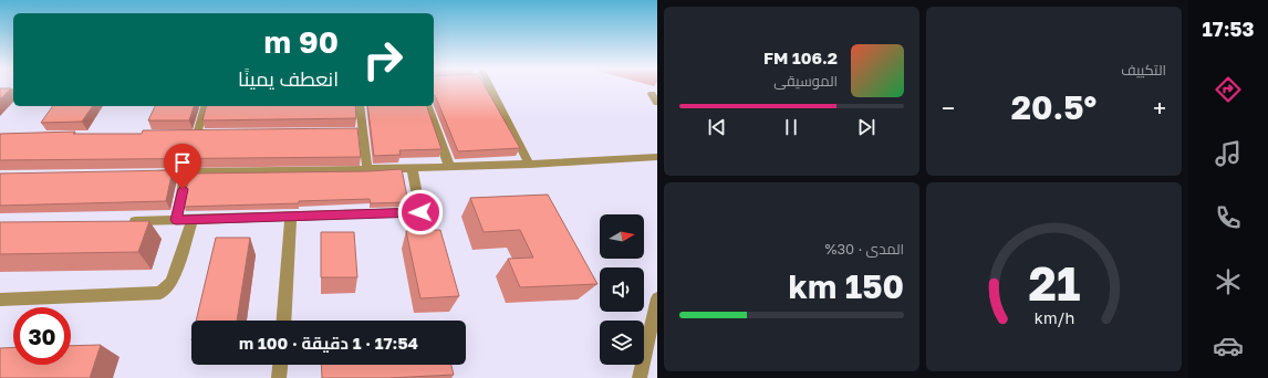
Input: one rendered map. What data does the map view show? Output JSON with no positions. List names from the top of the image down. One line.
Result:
{"north":"right","page":{"tabs":"17:53","tile":["التكييف",["المدى · 30%","150 km"]],"turn":["90 m","انعطف يمينًا"],"song":["106.2 FM","الموسيقى"],"heat":["−","20.5°","+"],"limit":"30","trip":"17:54 · 1 دقيقة · 100 m","gauge":["21","km/h"]}}
